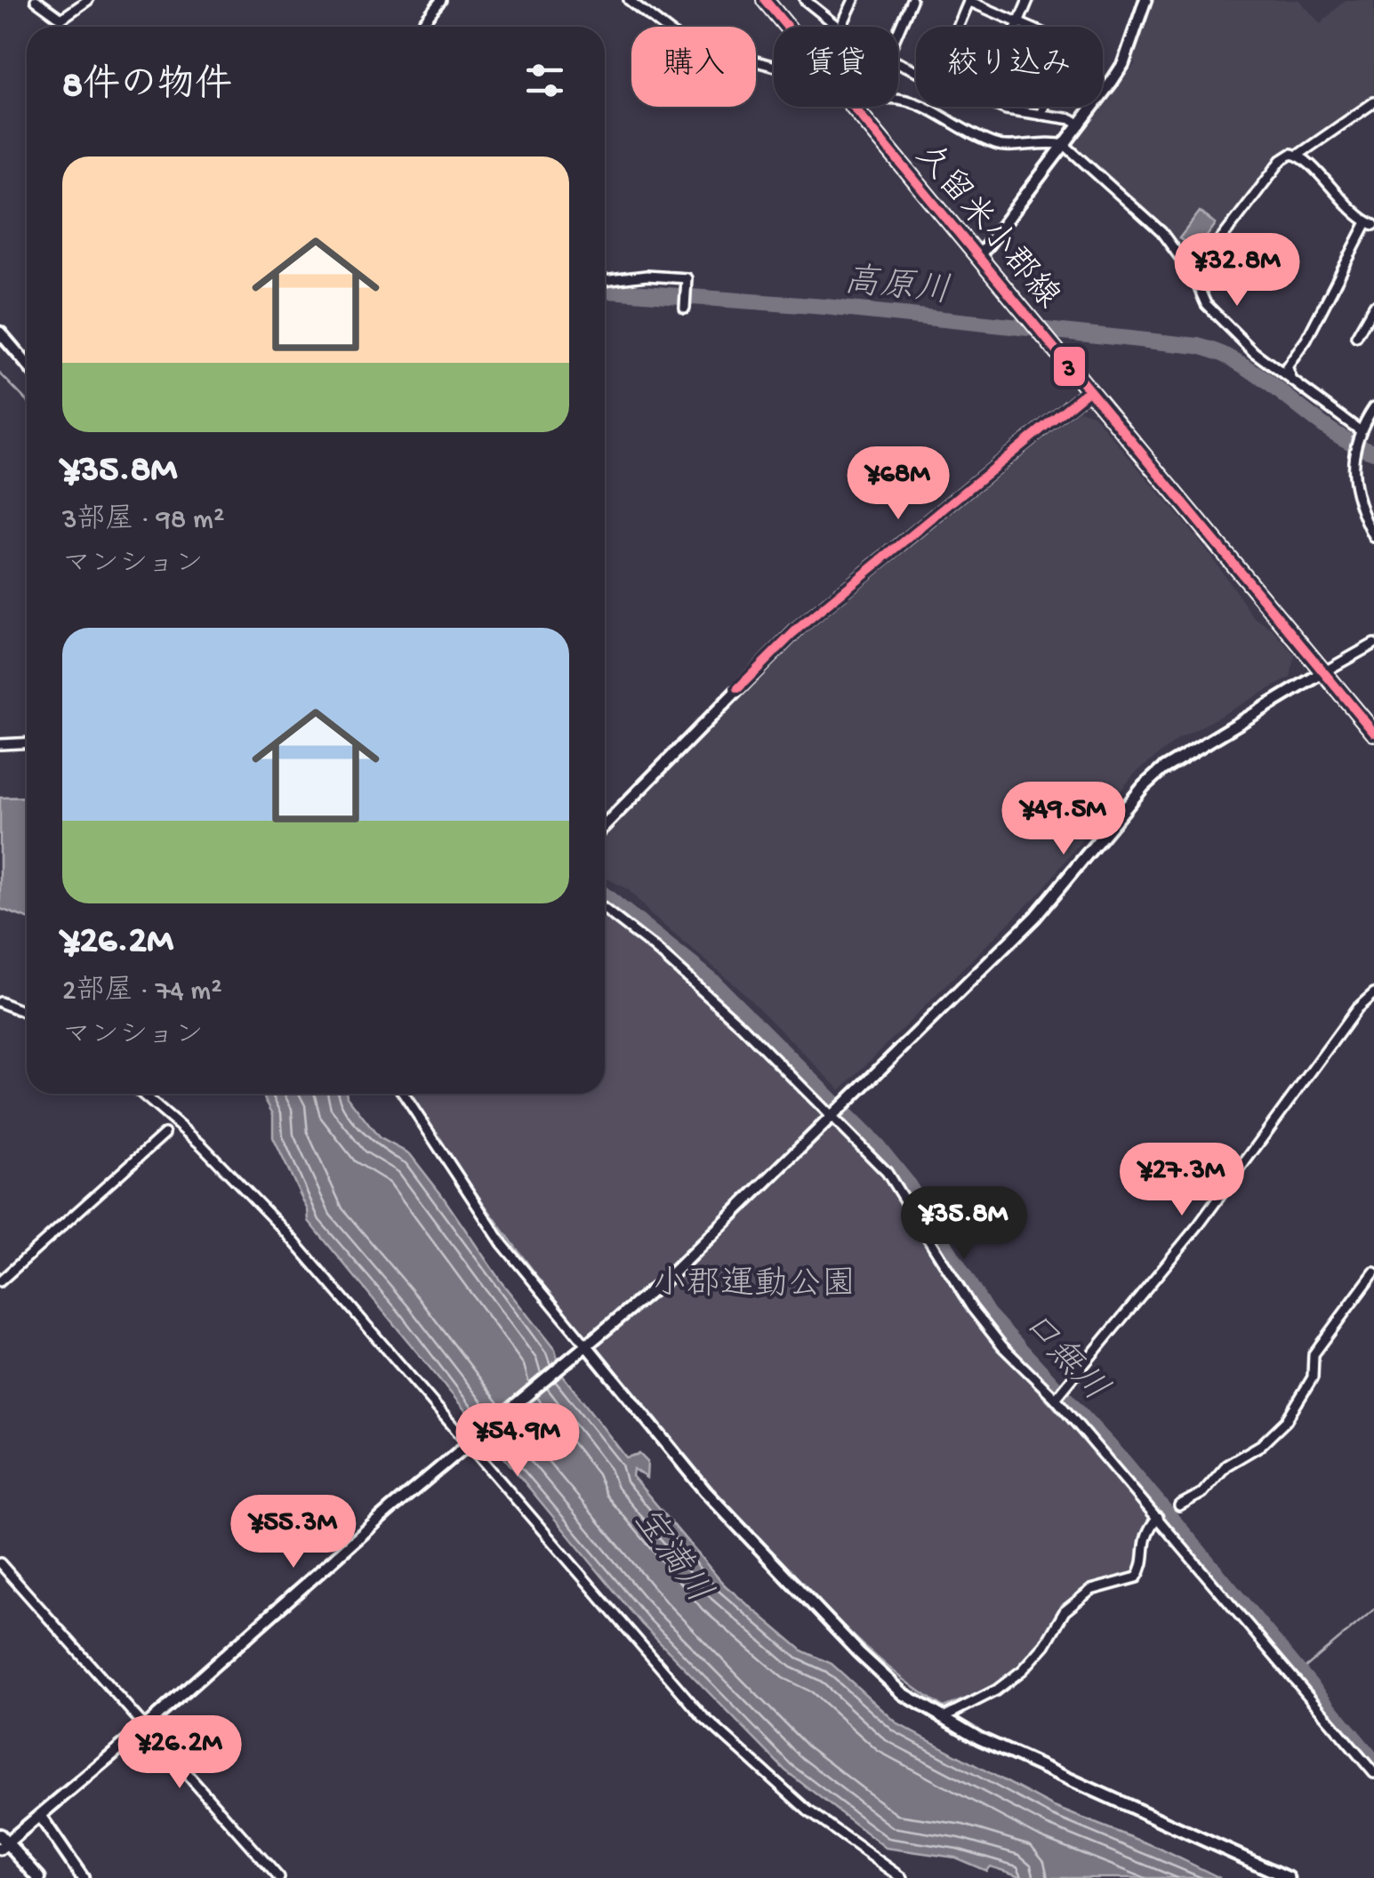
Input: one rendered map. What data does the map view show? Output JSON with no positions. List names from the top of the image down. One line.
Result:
{"streets":{"main road":["久留米小郡線"]},"water":["高原川","口無川","宝満川"],"parks":["小郡運動公園"],"lines":["transit line 3"],"page":{"chip":["購入","賃貸","絞り込み"],"heading":"8件の物件","list":[{"name":"¥35.8M","note":"3部屋 · 98 m² · マンション"},{"name":"¥26.2M","note":"2部屋 · 74 m² · マンション"}],"price":["¥32.8M","¥68M","¥49.5M","¥27.3M","¥35.8M","¥54.9M","¥55.3M","¥26.2M"]}}
